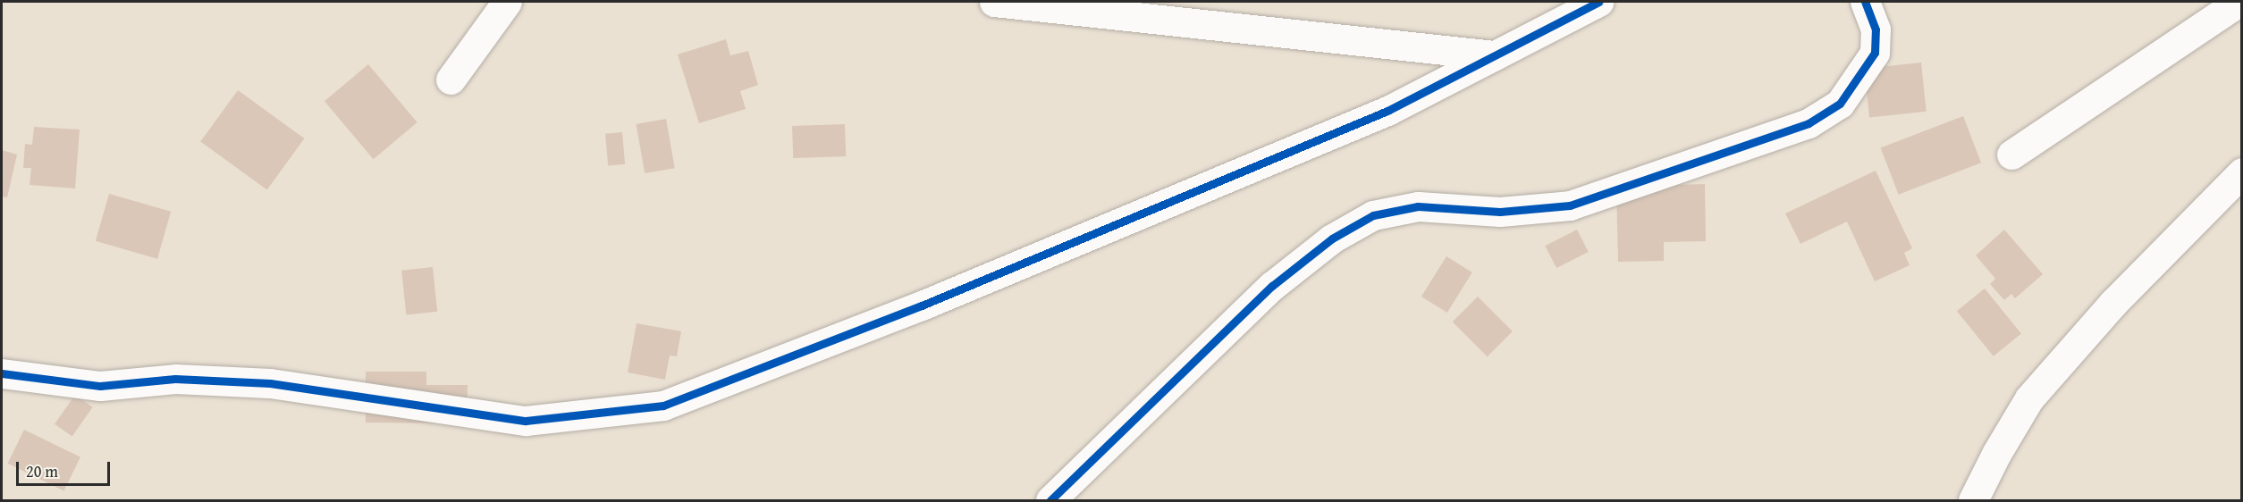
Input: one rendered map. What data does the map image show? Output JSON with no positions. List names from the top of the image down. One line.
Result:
{"scale_bar":"20 m"}
